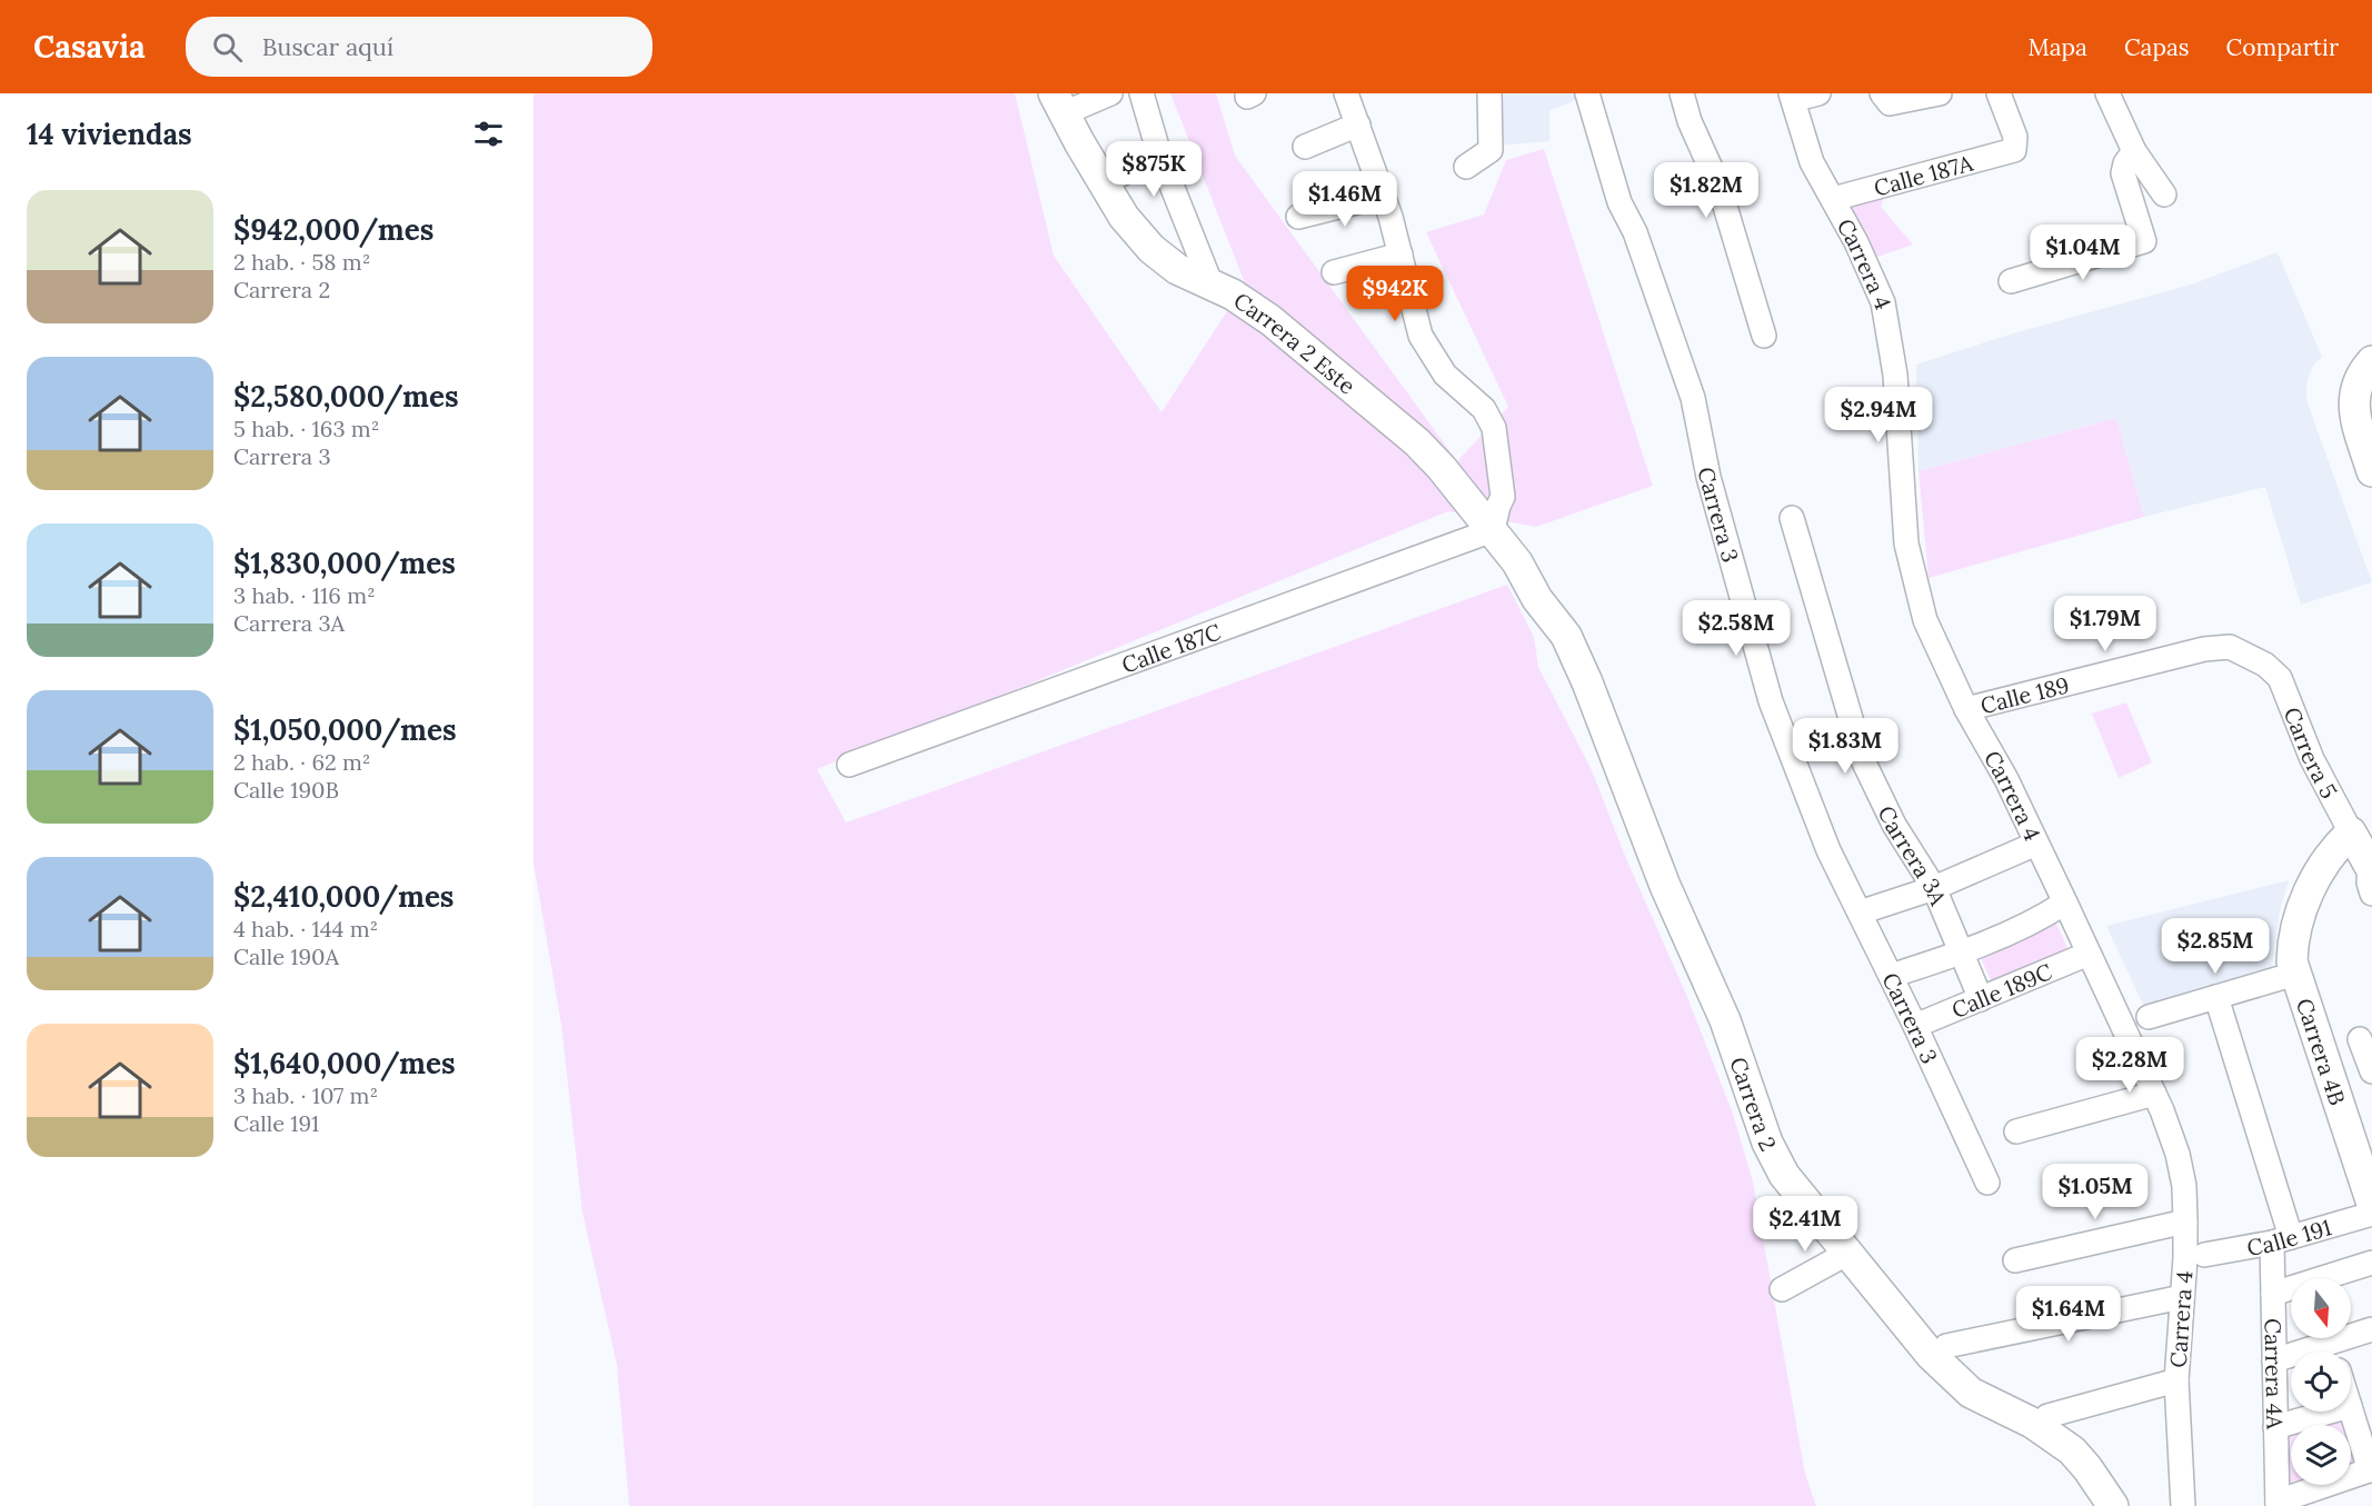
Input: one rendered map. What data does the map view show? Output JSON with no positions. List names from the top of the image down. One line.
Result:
{"streets":{"main road":["Carrera 2 Este","Carrera 5","Carrera 4B","Carrera 2"],"street":["Calle 187A","Carrera 4","Carrera 3","Calle 187C","Calle 189","Carrera 3A","Calle 189C","Calle 191","Carrera 4A"]},"crossings":[["Calle 187A","Carrera 4"],["Carrera 4","Calle 189"],["Carrera 4","Calle 189C"],["Carrera 2 Este","Calle 187C"],["Carrera 2 Este","Carrera 2"],["Carrera 3","Calle 189C"],["Calle 189","Carrera 5"],["Carrera 5","Carrera 4B"],["Carrera 3A","Calle 189C"],["Calle 191","Carrera 4A"]],"north":"bottom","page":{"header":"Casavia","search":"Buscar aquí","nav":["Mapa","Capas","Compartir"],"heading":"14 viviendas","price":["$875K","$1.82M","$1.46M","$1.04M","$942K","$2.94M","$1.79M","$2.58M","$1.83M","$2.85M","$2.28M","$1.05M","$2.41M","$1.64M"],"list":[{"name":"$942,000/mes","note":"2 hab. · 58 m² · Carrera 2"},{"name":"$2,580,000/mes","note":"5 hab. · 163 m² · Carrera 3"},{"name":"$1,830,000/mes","note":"3 hab. · 116 m² · Carrera 3A"},{"name":"$1,050,000/mes","note":"2 hab. · 62 m² · Calle 190B"},{"name":"$2,410,000/mes","note":"4 hab. · 144 m² · Calle 190A"},{"name":"$1,640,000/mes","note":"3 hab. · 107 m² · Calle 191"}]}}
